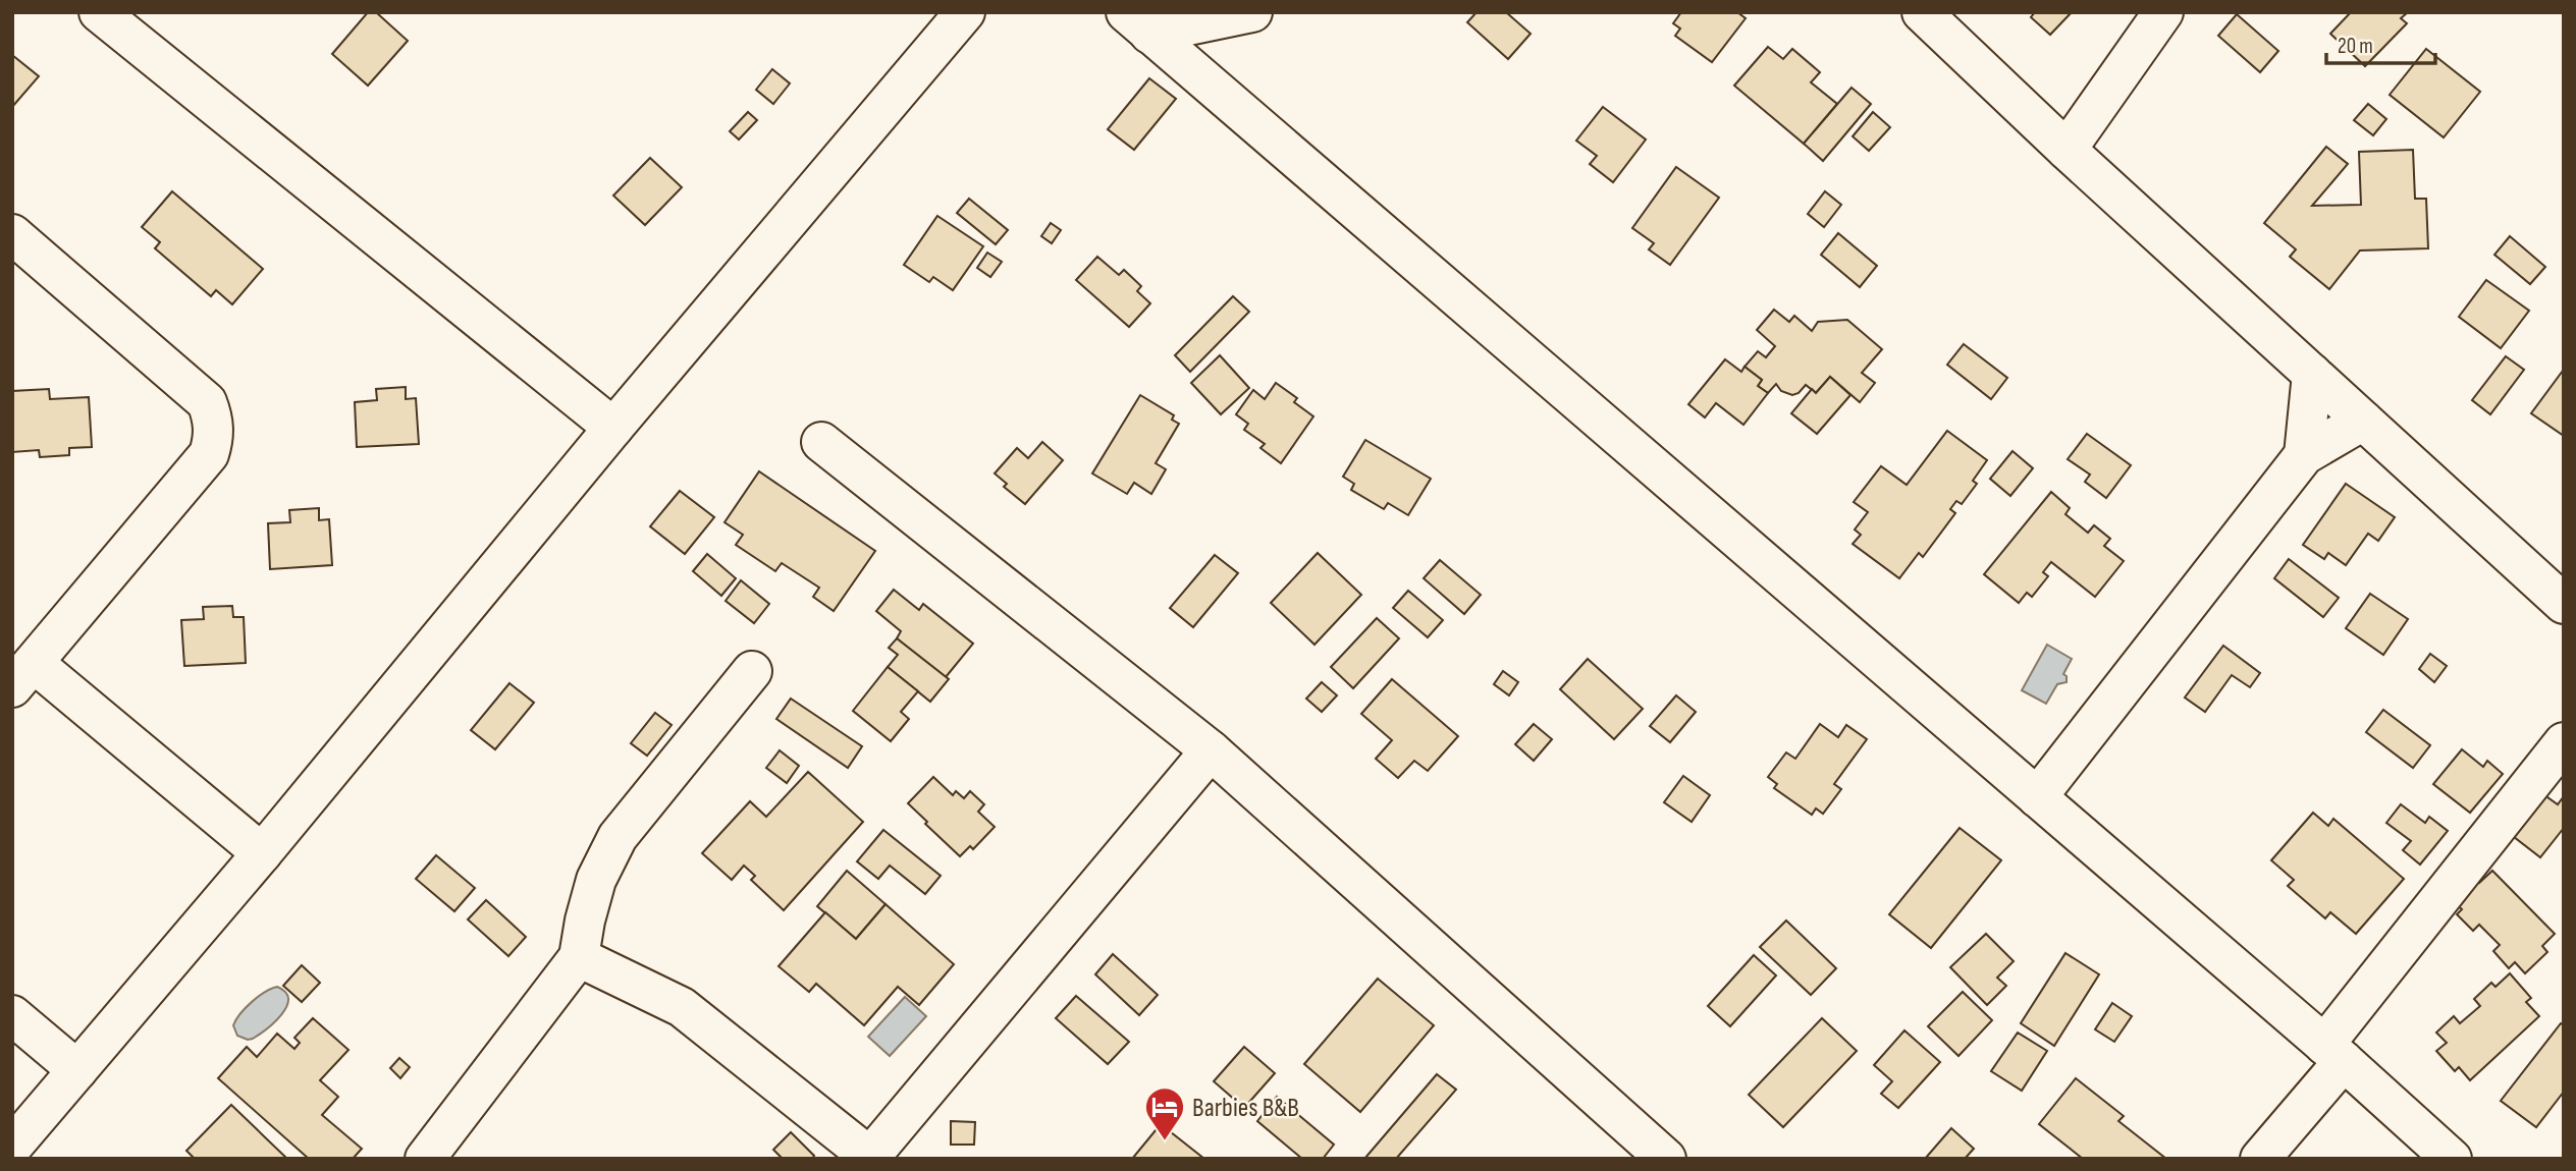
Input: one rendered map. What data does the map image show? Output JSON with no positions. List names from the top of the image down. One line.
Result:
{"places":{"hotel":["Barbies B&B"]},"scale_bar":"20 m"}
